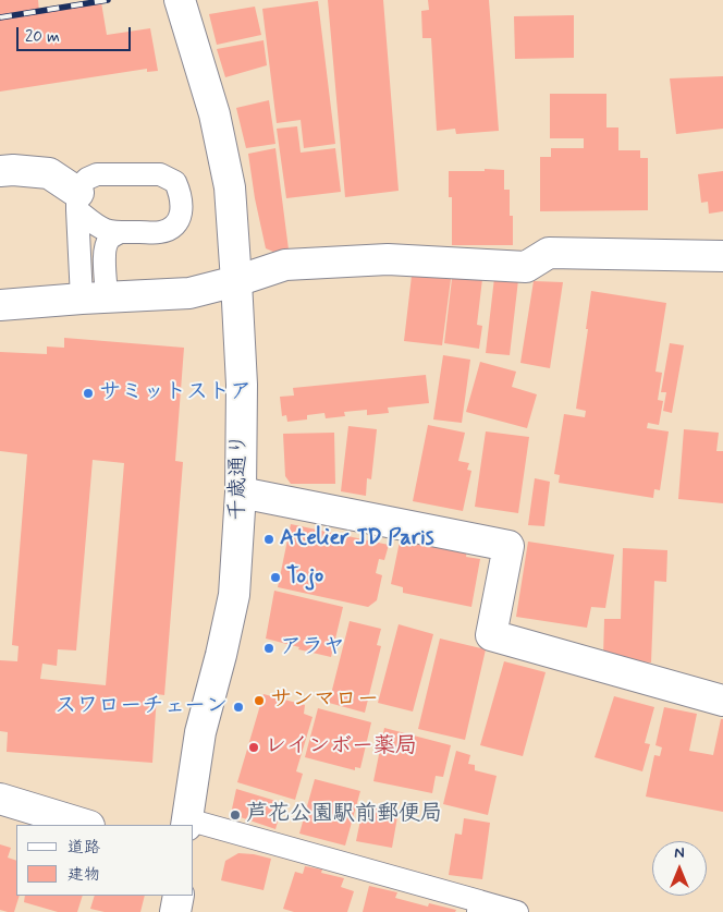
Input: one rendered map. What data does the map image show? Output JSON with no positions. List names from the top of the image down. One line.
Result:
{"streets":{"street":["千歳通り"]},"places":["サミットストア","Atelier JD Paris","Tojo","アラヤ","サンマロー","スワローチェーン","レインボー薬局","芦花公園駅前郵便局"],"legend":["道路","建物"],"scale_bar":"20 m","north":"top"}
